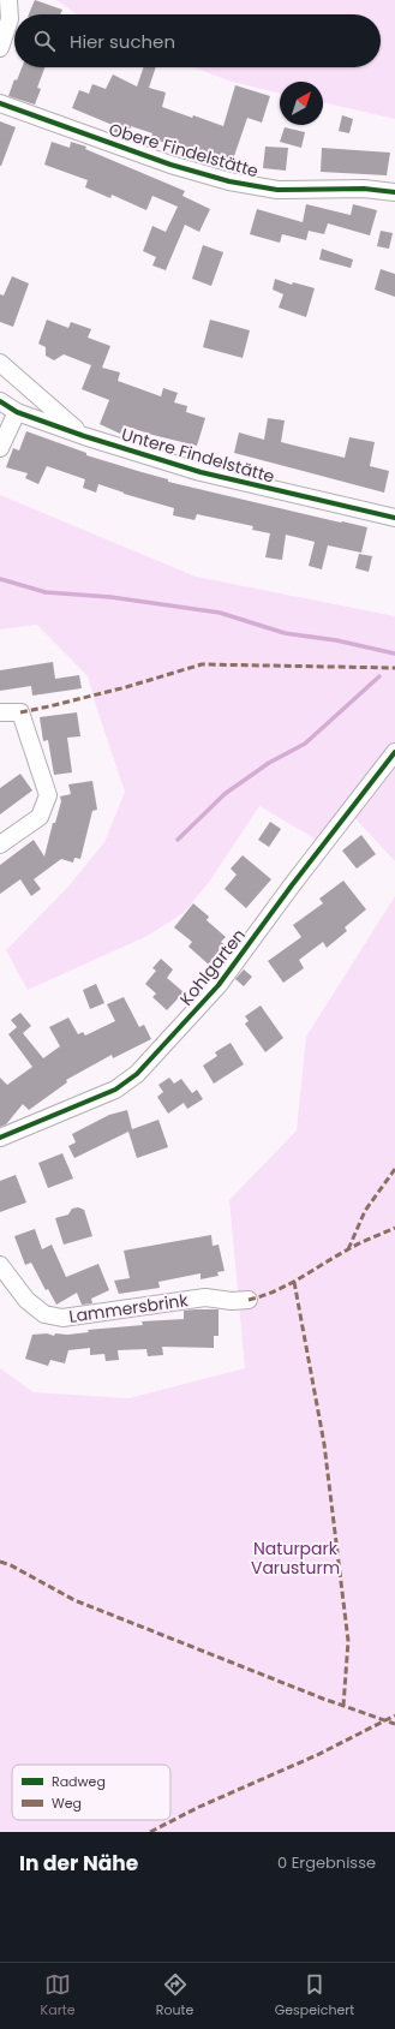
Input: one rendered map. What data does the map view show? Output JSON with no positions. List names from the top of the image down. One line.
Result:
{"streets":{"street":["Obere Findelstätte","Untere Findelstätte","Kohlgarten","Lammersbrink"]},"parks":["Naturpark Varusturm"],"legend":["Radweg","Weg"],"north":"top right","page":{"search":"Hier suchen","heading":["In der Nähe","0 Ergebnisse"],"nav":["Karte","Route","Gespeichert"]}}
